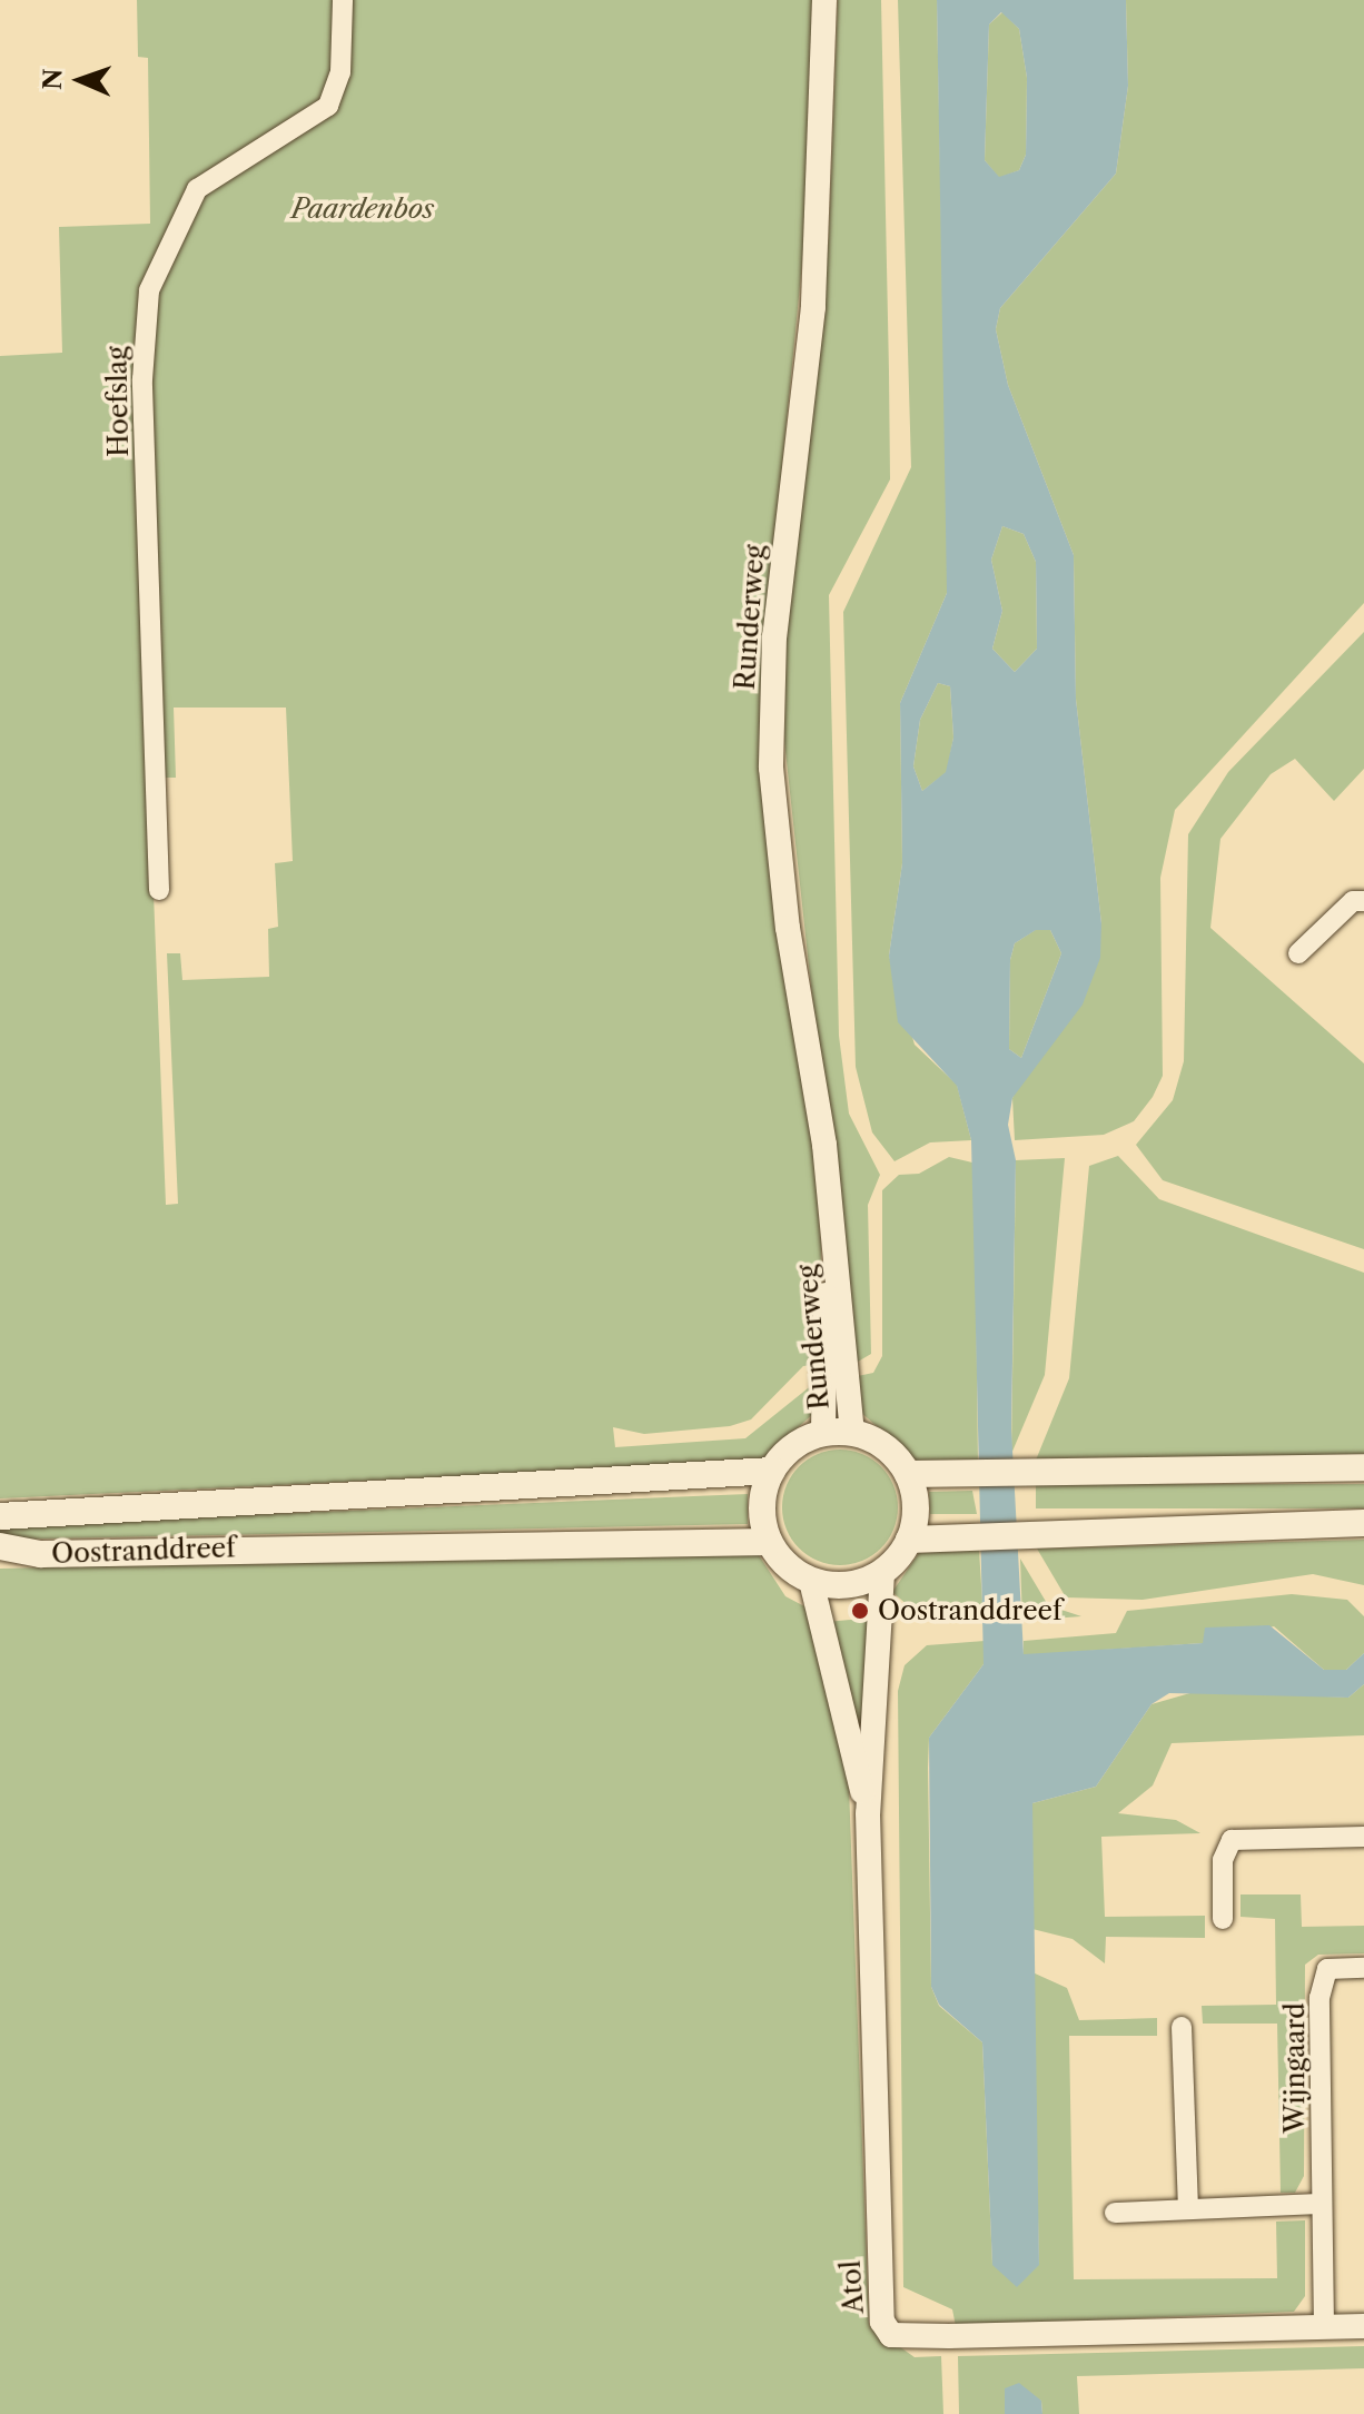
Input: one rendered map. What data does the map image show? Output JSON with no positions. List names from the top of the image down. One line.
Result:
{"streets":{"main road":["Oostranddreef"],"street":["Hoefslag","Runderweg","Wijngaard","Atol"]},"crossings":[["Runderweg","Oostranddreef"],["Runderweg","Atol"],["Oostranddreef","Atol"],["Wijngaard","Atol"]],"parks":["Paardenbos"],"places":["Oostranddreef"],"north":"left"}
